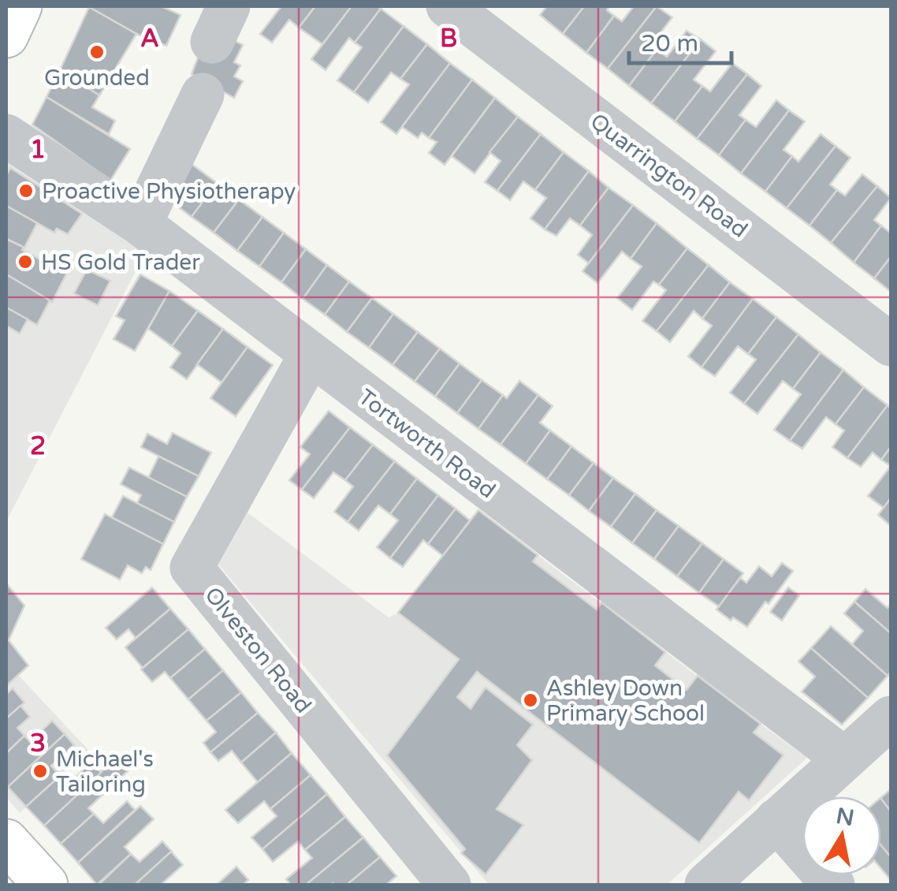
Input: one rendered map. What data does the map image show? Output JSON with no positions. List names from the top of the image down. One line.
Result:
{"streets":{"street":["Quarrington Road","Tortworth Road","Olveston Road"]},"crossings":[["Tortworth Road","Olveston Road"]],"places":["Grounded","Proactive Physiotherapy","HS Gold Trader","Ashley Down Primary School","Michael's Tailoring"],"scale_bar":"20 m","north":"top","grid":{"columns":["A","B"],"rows":["1","2","3"]}}
